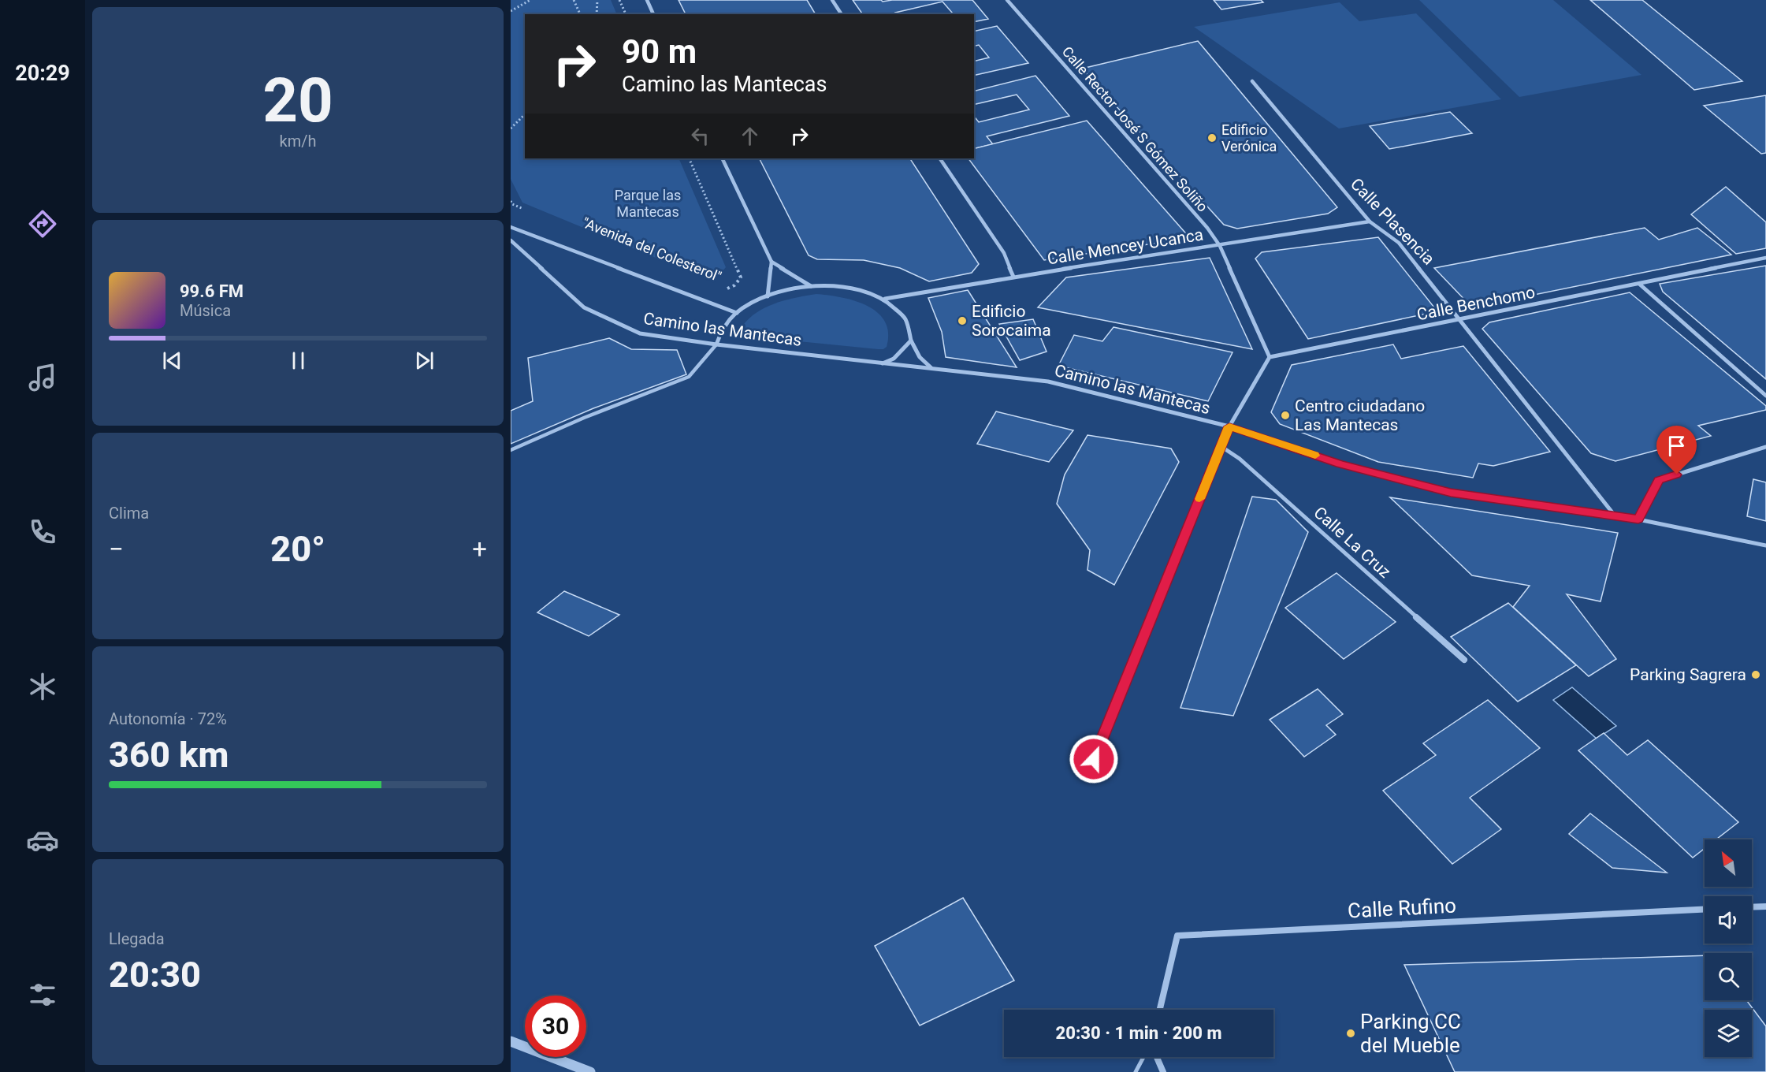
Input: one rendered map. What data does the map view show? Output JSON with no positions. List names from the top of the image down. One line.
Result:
{"streets":{"street":["Calle Rector José S Gómez Soliño","Calle Plasencia","Calle Mencey Ucanca","Calle Benchomo","Camino las Mantecas","Calle La Cruz","Calle Rufino"],"path":["\"Avenida del Colesterol\""]},"crossings":[["Calle Rector José S Gómez Soliño","Calle Mencey Ucanca"],["Calle Rector José S Gómez Soliño","Calle Benchomo"],["Calle Plasencia","Calle Mencey Ucanca"],["Calle Plasencia","Calle Benchomo"],["Calle Plasencia","Camino las Mantecas"]],"parks":["Parque las Mantecas"],"places":["Edificio Verónica","Edificio Sorocaima","Centro ciudadano Las Mantecas","Parking Sagrera","Parking CC del Mueble"],"north":"top left","page":{"tabs":"20:29","tile":[["20","km/h"],"Clima",["Autonomía · 72%","360 km"],["Llegada","20:30"]],"turn":["90 m","Camino las Mantecas"],"song":["99.6 FM","Música"],"heat":["−","20°","+"],"limit":"30","trip":"20:30 · 1 min · 200 m"}}
